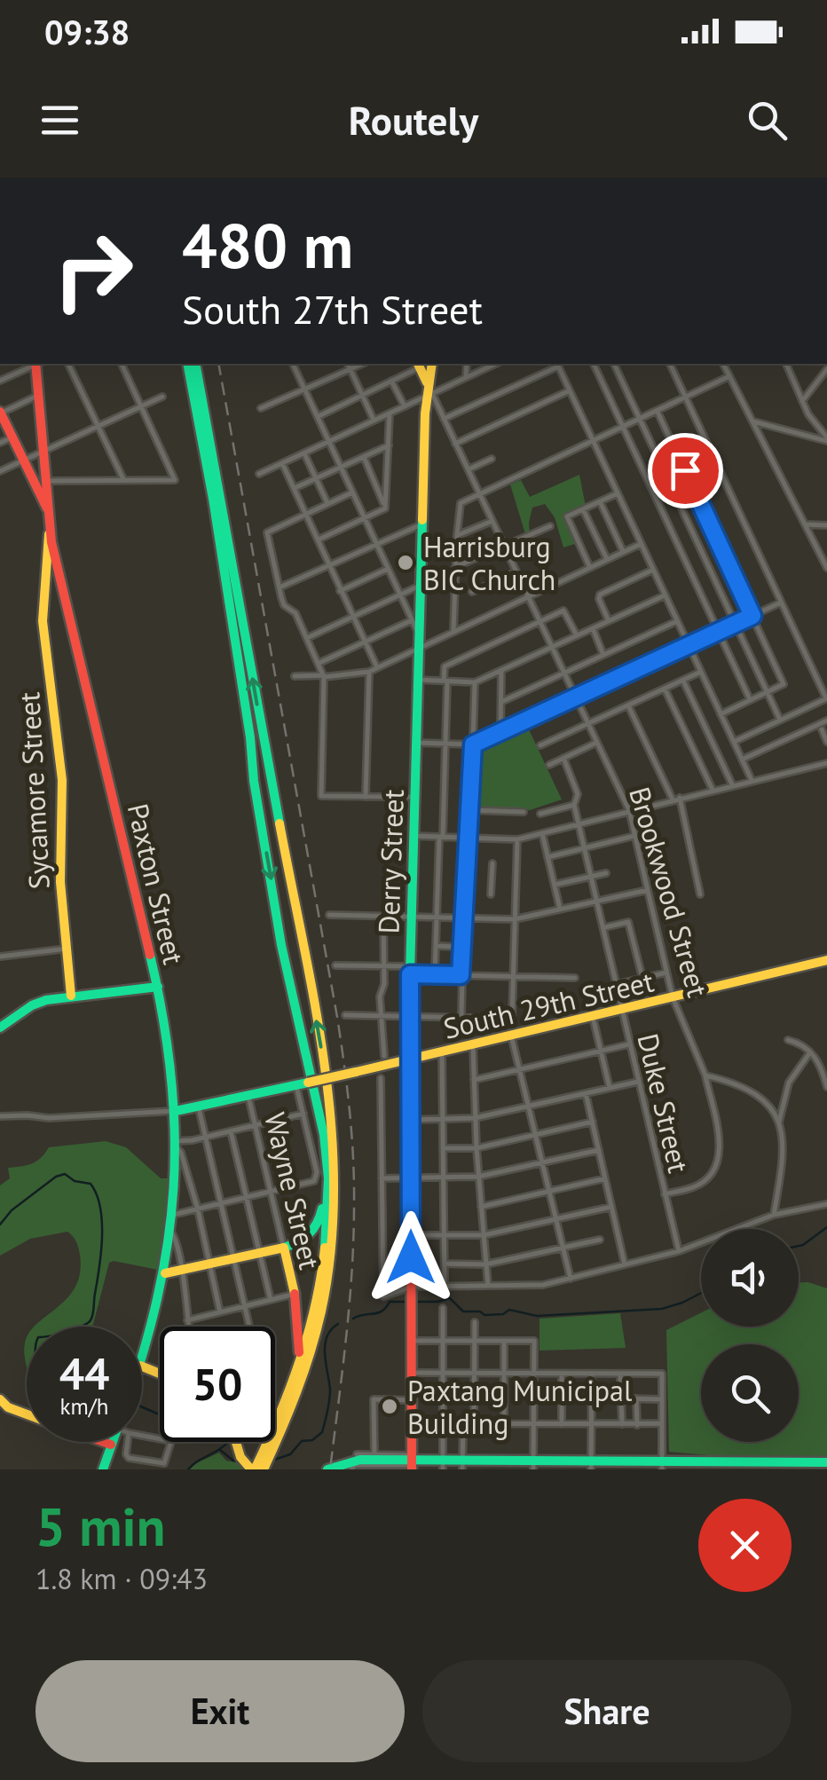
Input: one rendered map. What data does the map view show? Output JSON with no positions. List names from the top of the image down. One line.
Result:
{"streets":{"main road":["Sycamore Street","Derry Street","Paxton Street","Brookwood Street","South 29th Street","Wayne Street"],"street":["Duke Street"]},"crossings":[["Sycamore Street","Paxton Street"],["Derry Street","Brookwood Street"],["Derry Street","South 29th Street"],["Paxton Street","South 29th Street"],["Brookwood Street","South 29th Street"],["Brookwood Street","Duke Street"],["South 29th Street","Duke Street"],["South 29th Street","Wayne Street"]],"places":["Harrisburg BIC Church","Paxtang Municipal Building"],"page":{"status":"09:38","header":"Routely","turn":["480 m","South 27th Street"],"speed":"44 km/h","limit":"50","heading":["5 min","1.8 km · 09:43"],"buttons":["Exit","Share"]}}
